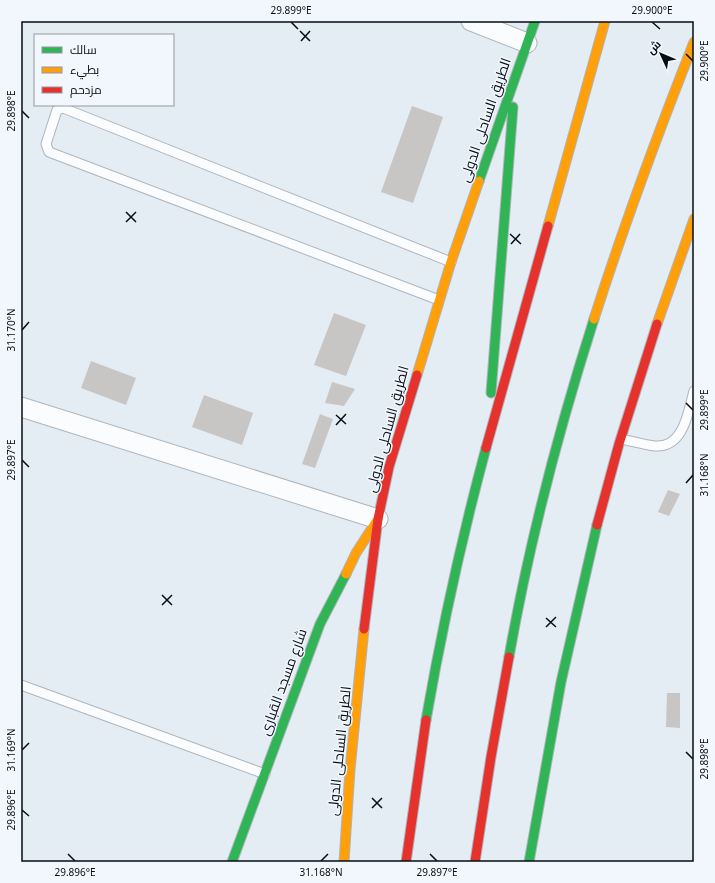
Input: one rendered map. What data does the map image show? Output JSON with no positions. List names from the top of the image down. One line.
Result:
{"streets":{"main road":["الطريق الساحلى الدولى","شارع مسجد القبارى"]},"crossings":[["الطريق الساحلى الدولى","شارع مسجد القبارى"]],"legend":["سالك","بطيء","مزدحم"],"north":"top left","coordinates":["29.899°E","29.900°E","29.898°E","31.170°N","29.897°E","31.168°N","31.169°N","29.896°E"]}
